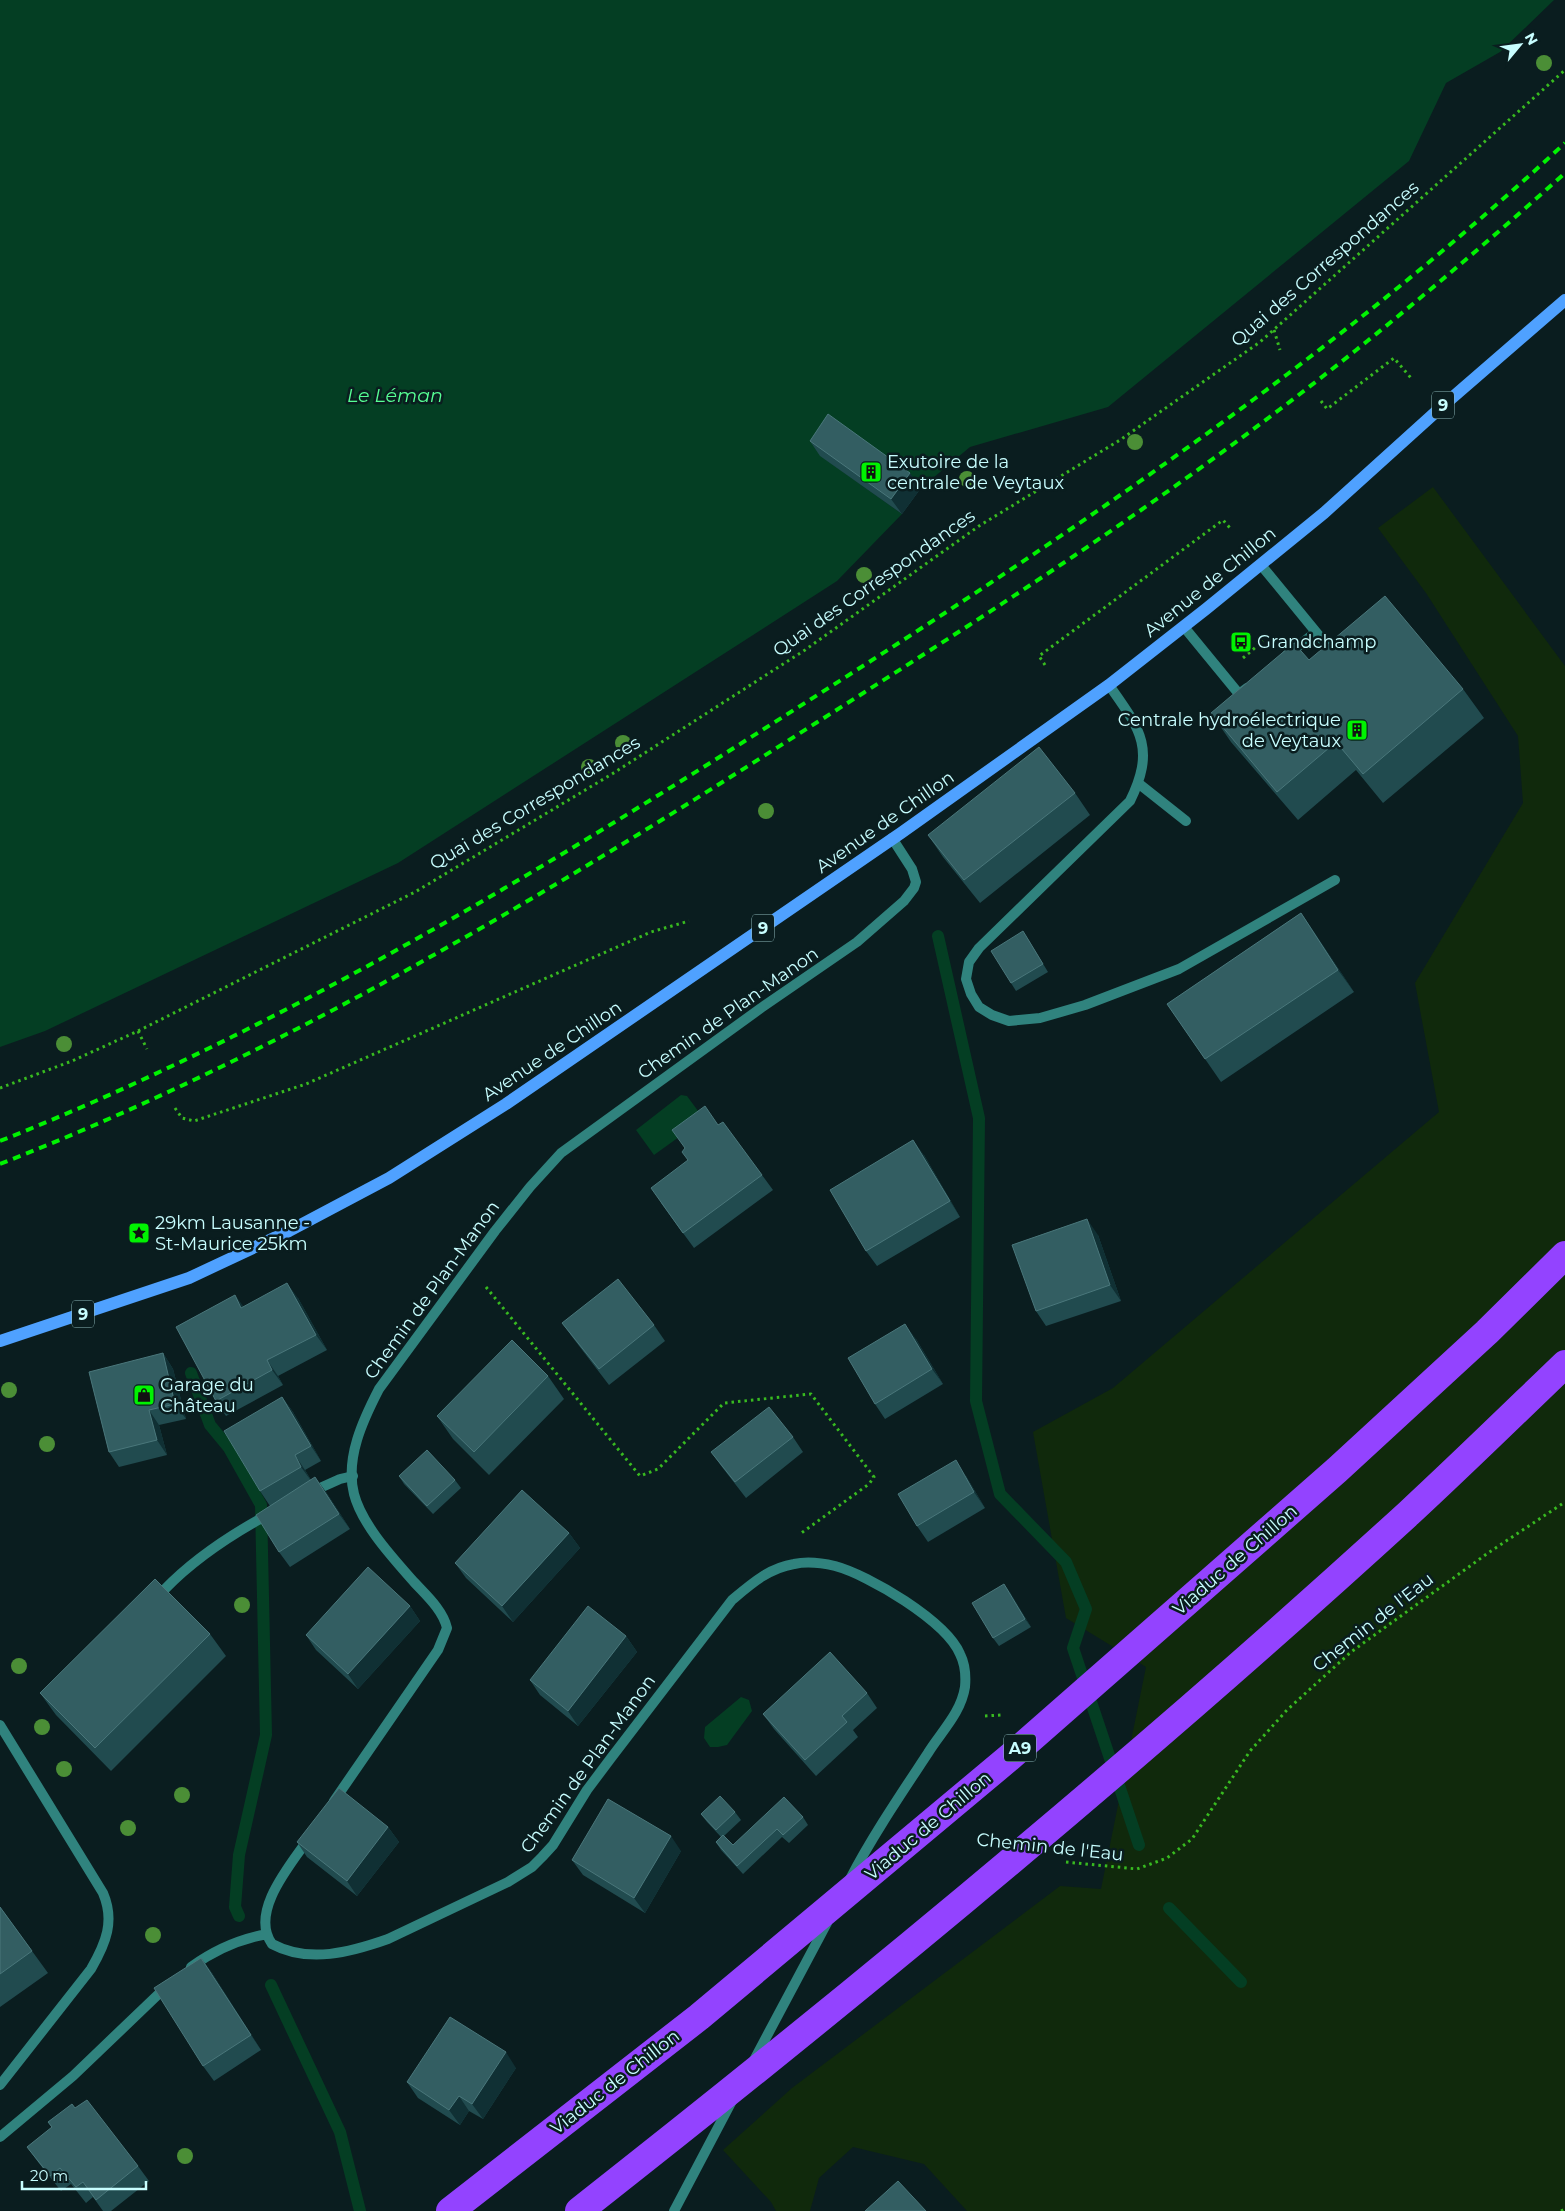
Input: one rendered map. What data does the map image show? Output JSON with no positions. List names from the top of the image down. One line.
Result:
{"streets":{"highway":["Viaduc de Chillon","A9"],"main road":["9","Avenue de Chillon"],"street":["Chemin de Plan-Manon"],"path":["Quai des Correspondances","Chemin de l'Eau"]},"crossings":[["Avenue de Chillon","Chemin de Plan-Manon"]],"water":["Le Léman"],"places":{"building":["Exutoire de la centrale de Veytaux","Centrale hydroélectrique de Veytaux"],"bus stop":["Grandchamp"],"place":["29km Lausanne - St-Maurice 25km"],"shop":["Garage du Château"]},"scale_bar":"20 m","north":"top right"}
